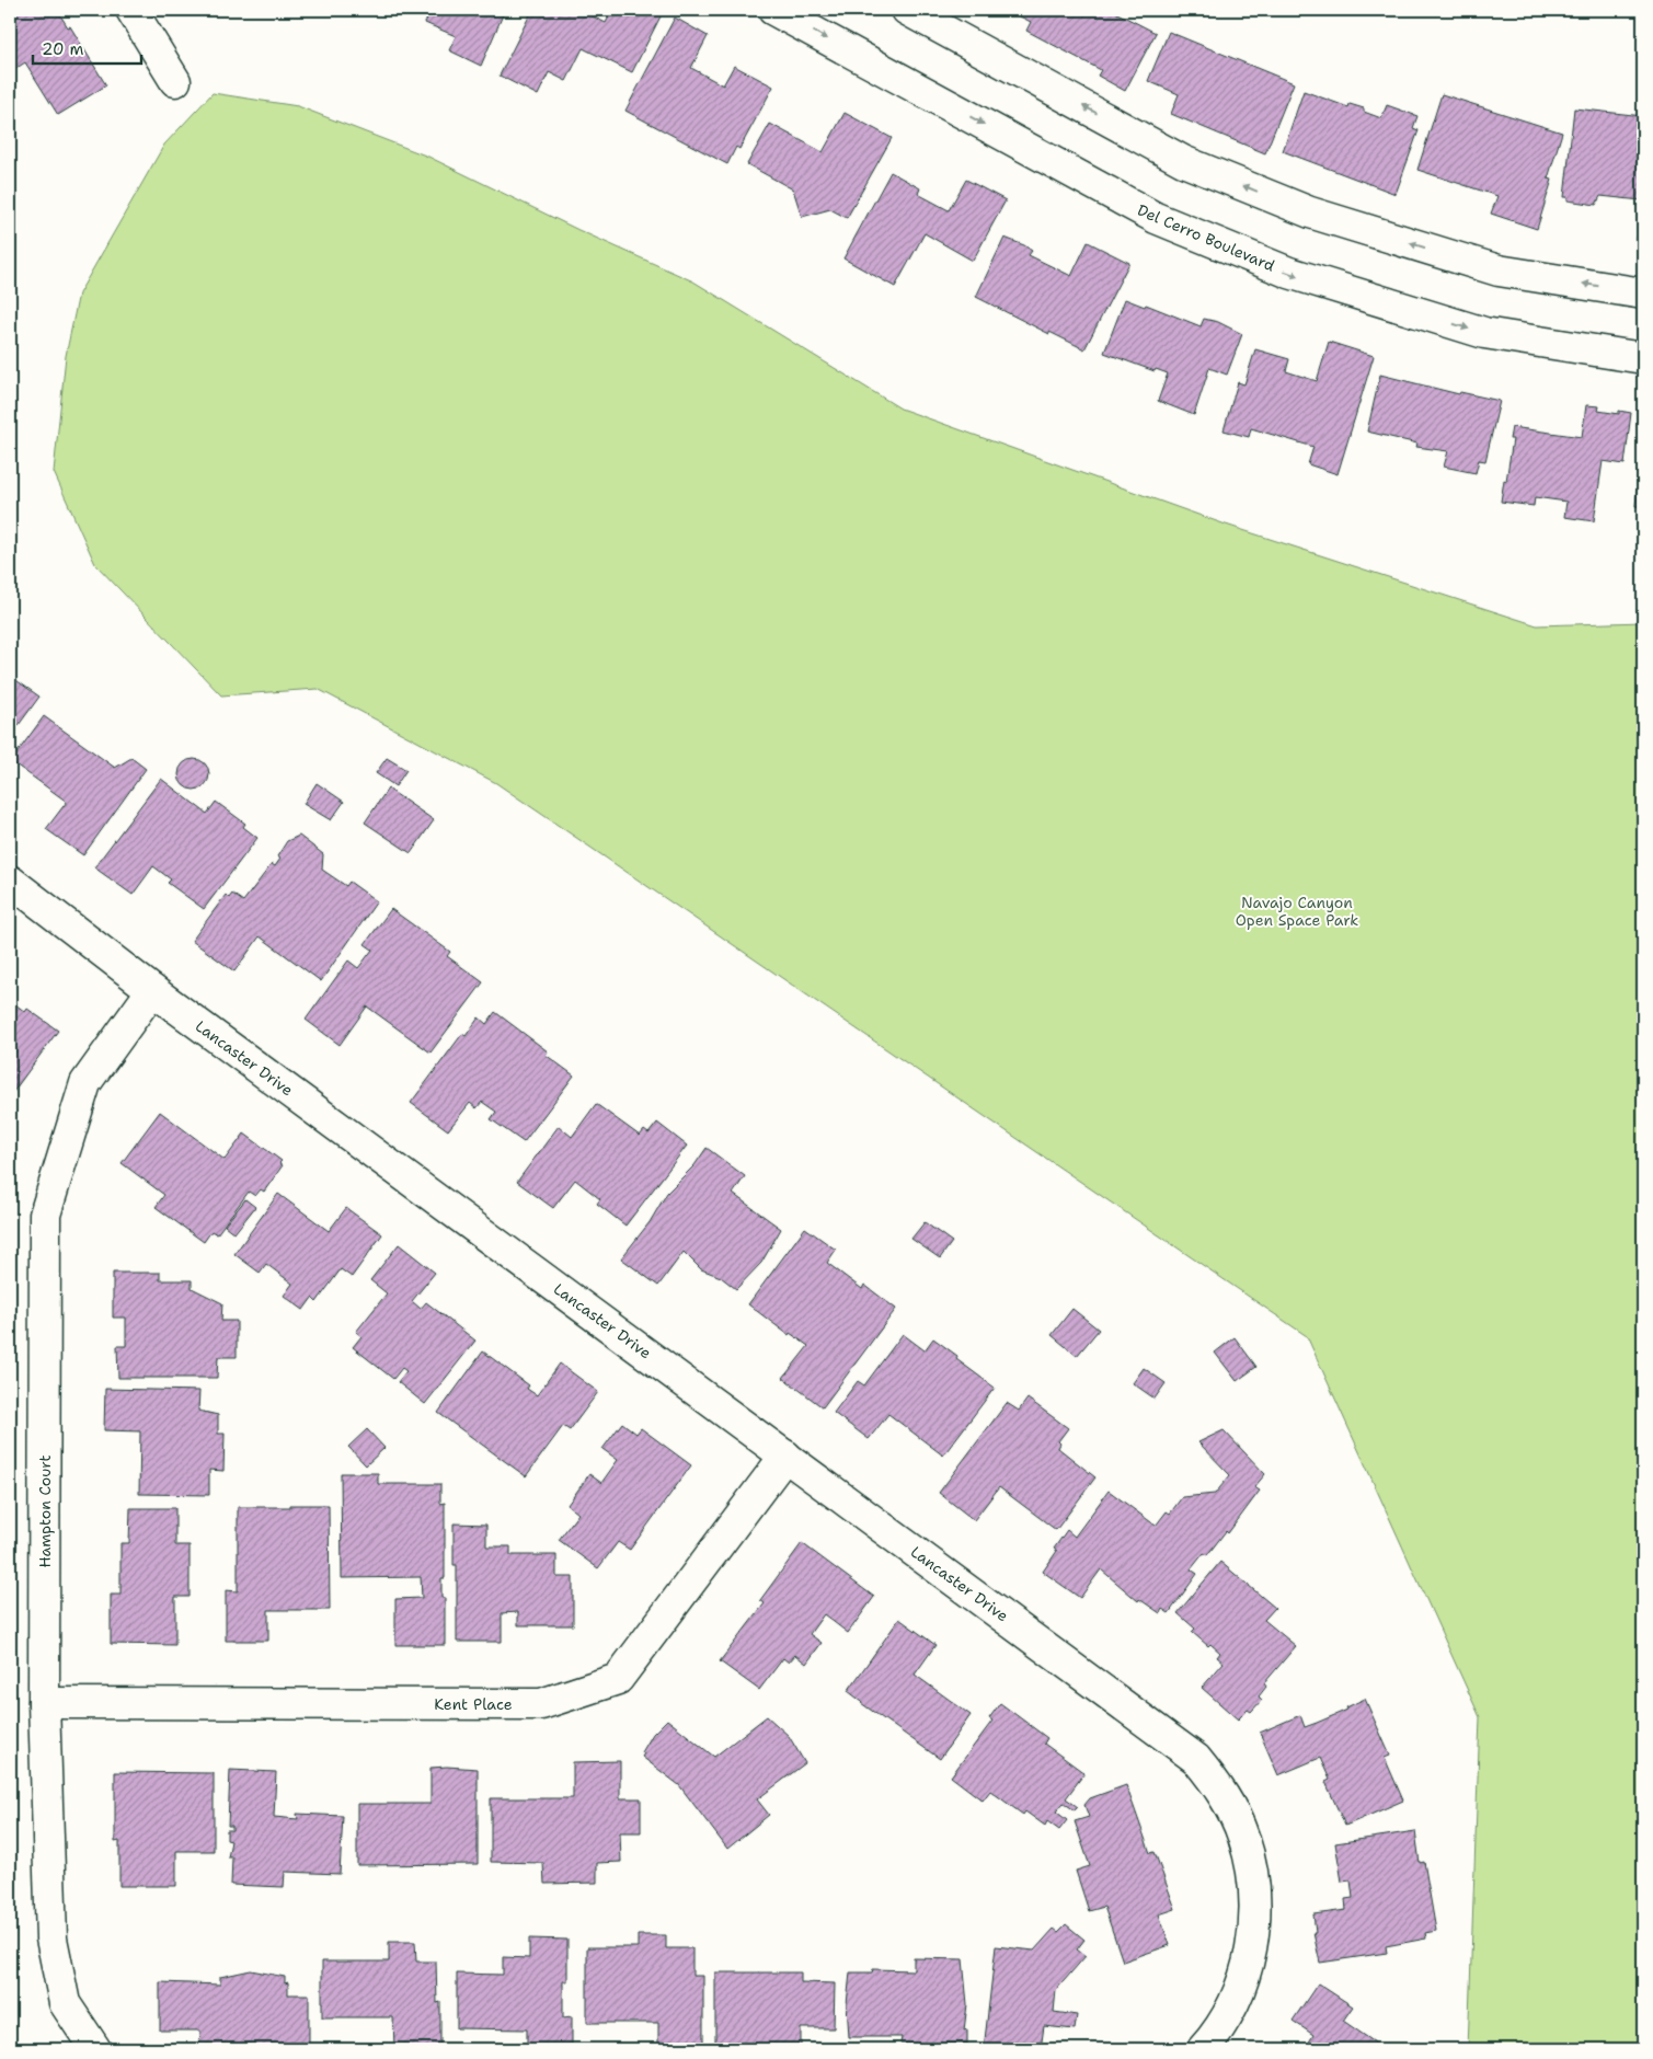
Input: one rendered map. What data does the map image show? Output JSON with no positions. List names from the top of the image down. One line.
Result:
{"streets":{"street":["Del Cerro Boulevard","Lancaster Drive","Hampton Court","Kent Place"]},"crossings":[["Lancaster Drive","Hampton Court"],["Lancaster Drive","Kent Place"],["Hampton Court","Kent Place"]],"parks":["Navajo Canyon Open Space Park"],"scale_bar":"20 m"}
